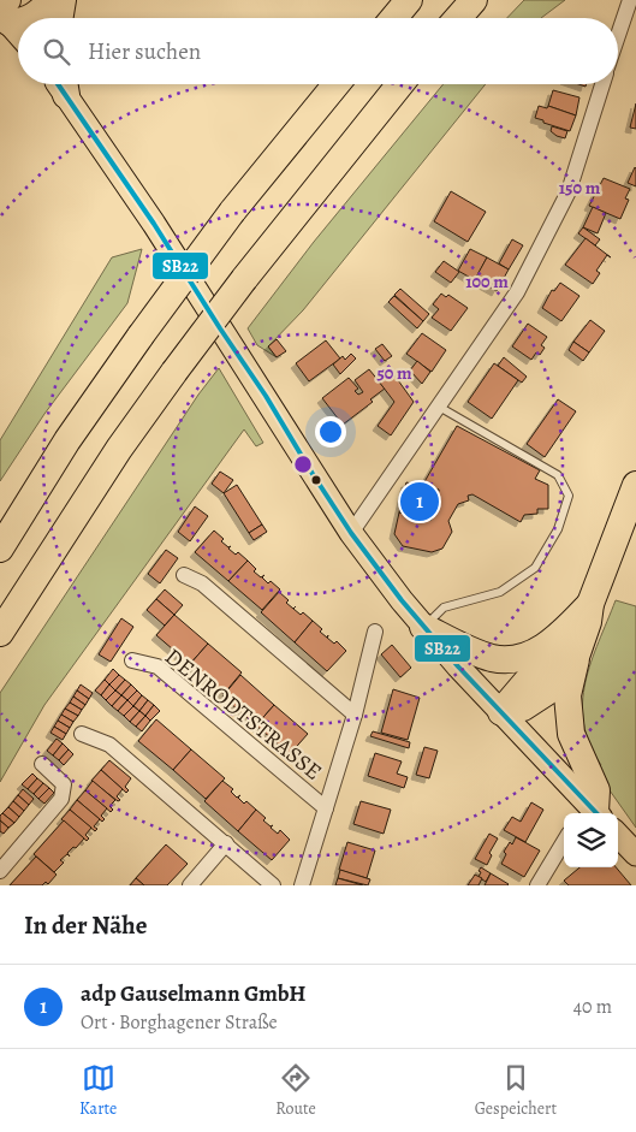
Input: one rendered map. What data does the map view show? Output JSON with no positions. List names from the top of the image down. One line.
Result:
{"streets":{"street":["DENRODTSTRASSE"]},"lines":["transit line SB22"],"page":{"search":"Hier suchen","pins":"1","heading":"In der Nähe","list":[{"mark":"1","name":"adp Gauselmann GmbH","note":"Ort · Borghagener Straße","value":"40 m"}],"nav":["Karte","Route","Gespeichert"]},"rings":["150 m","100 m","50 m"]}
